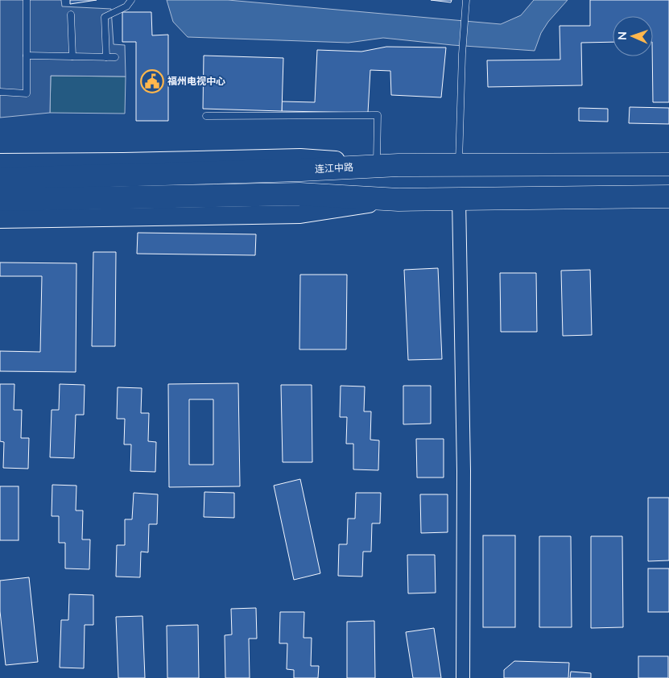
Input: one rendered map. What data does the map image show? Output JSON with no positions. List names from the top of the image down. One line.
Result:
{"streets":{"highway":["连江中路"]},"places":{"public building":["福州电视中心"]},"north":"left"}
